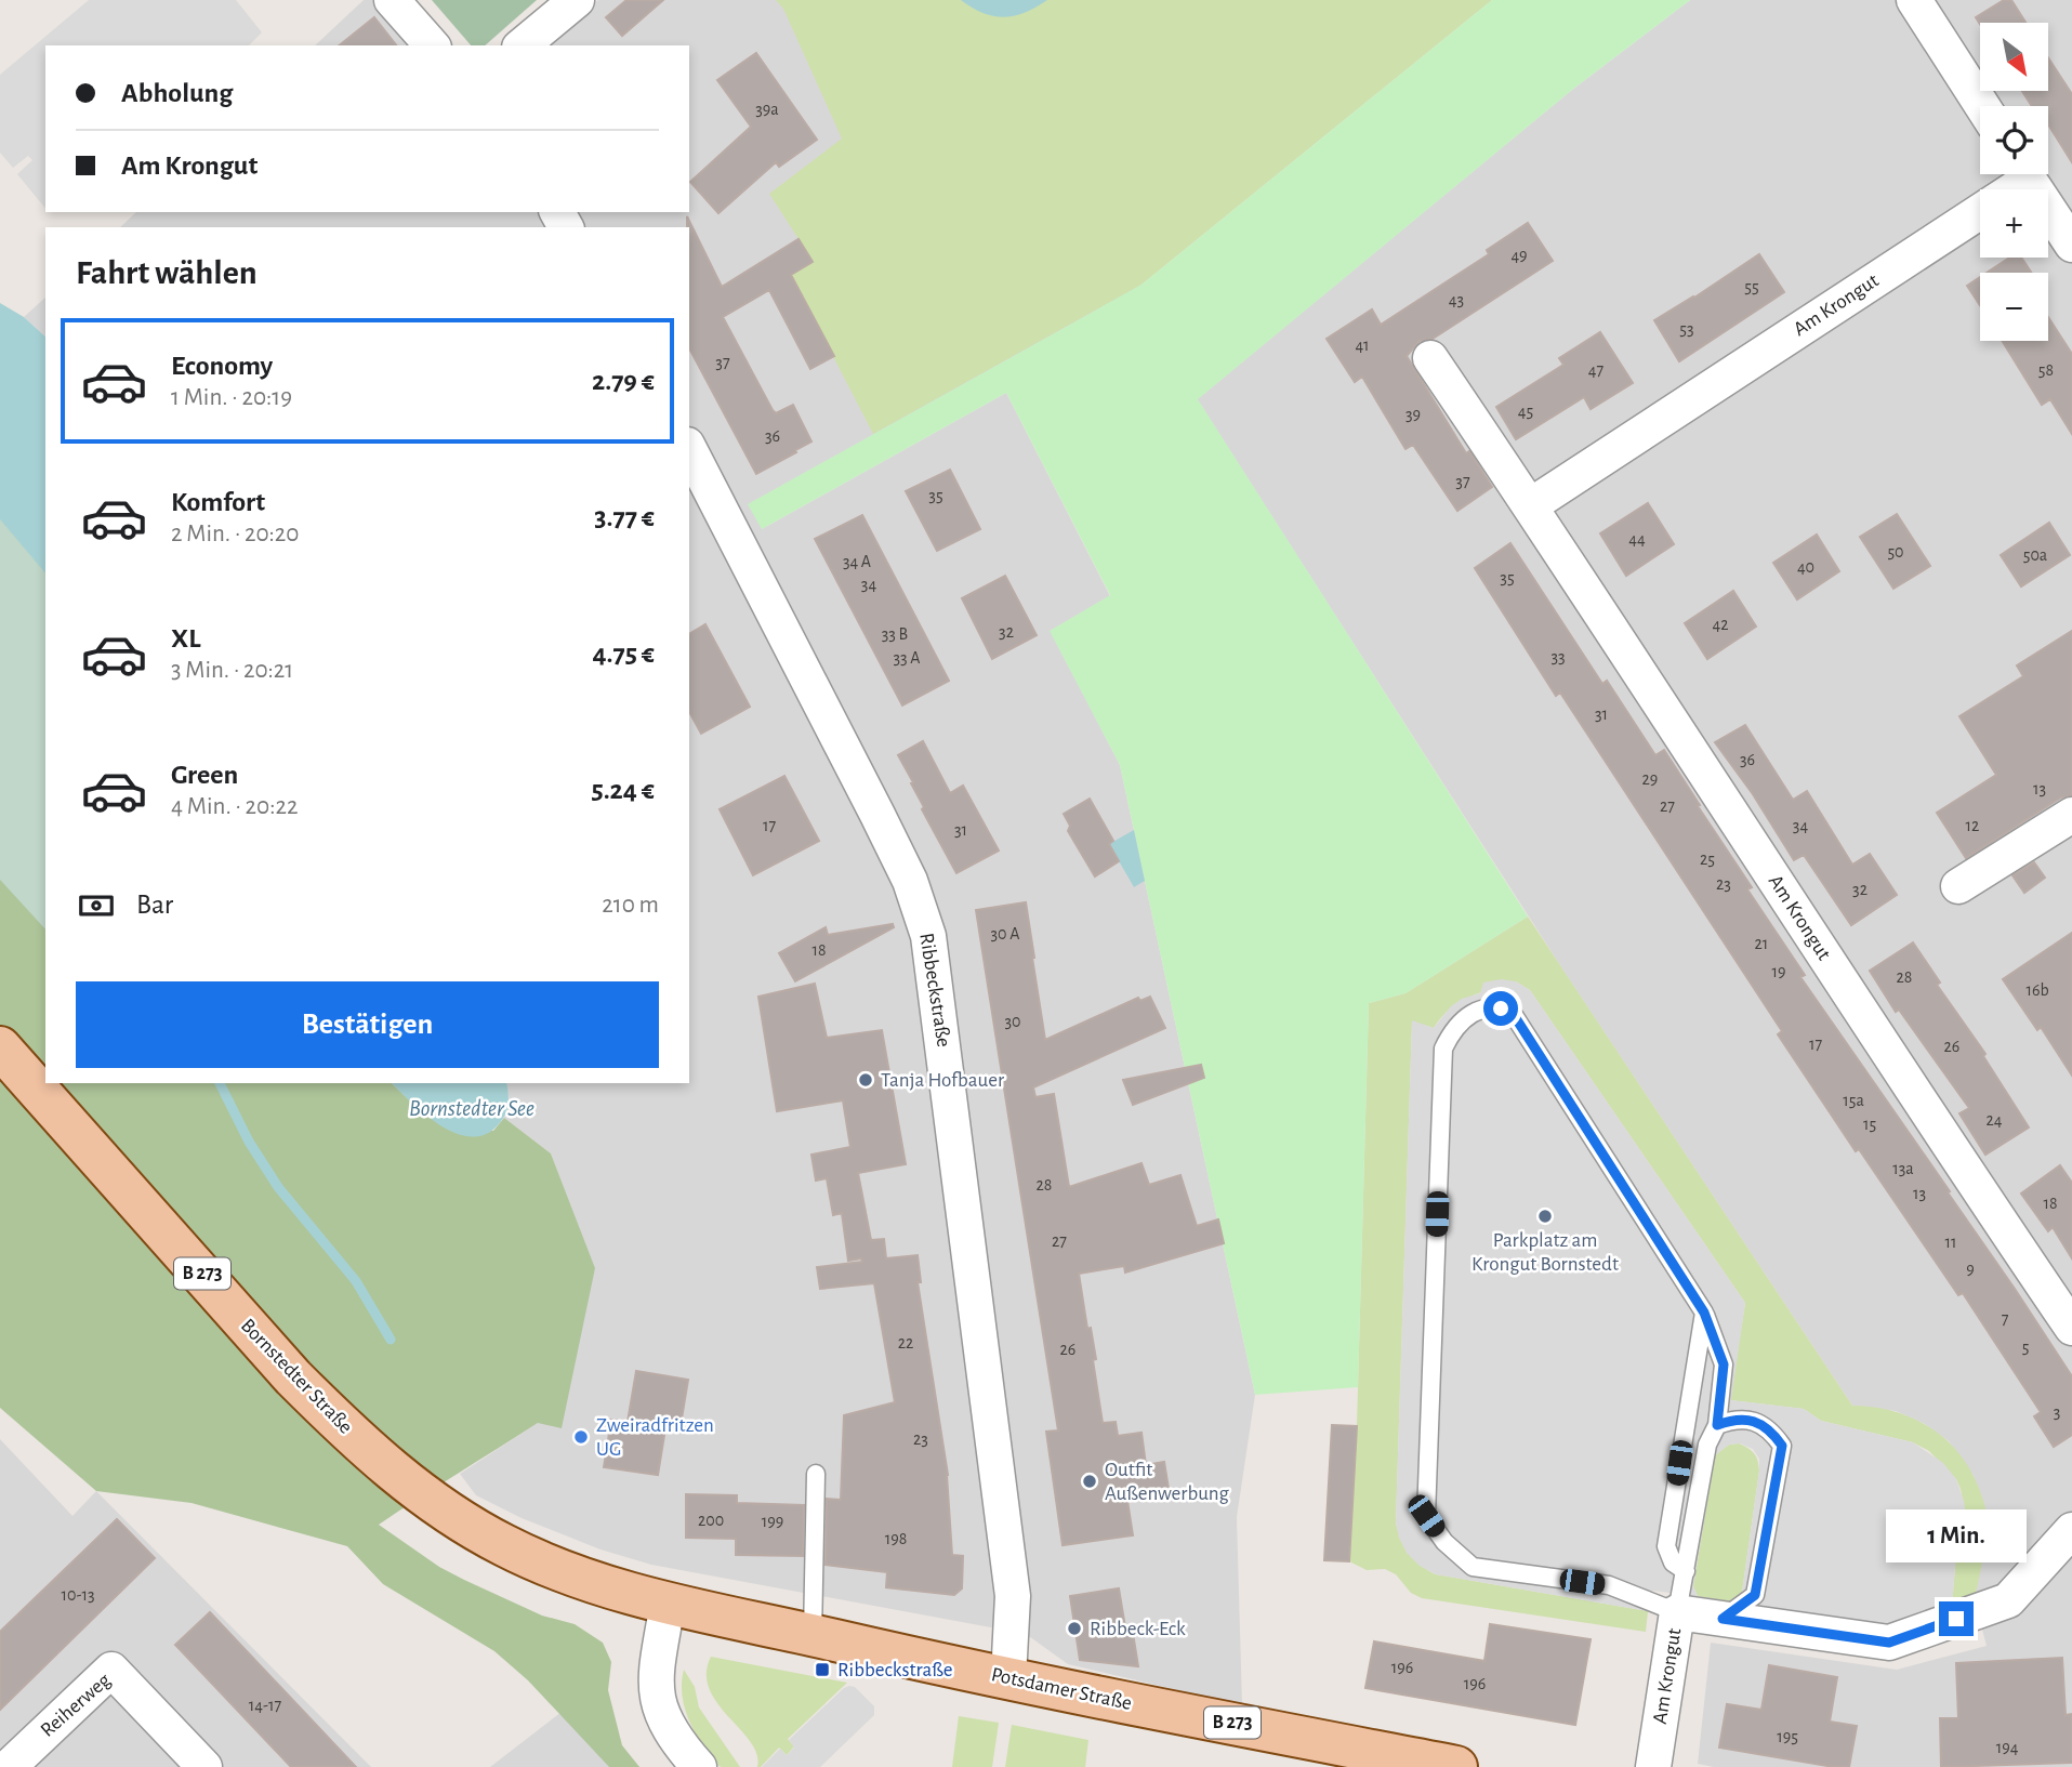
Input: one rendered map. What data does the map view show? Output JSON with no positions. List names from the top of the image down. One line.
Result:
{"streets":{"main road":["B 273","Bornstedter Straße","Potsdamer Straße"],"street":["Am Krongut","Ribbeckstraße","Reiherweg"]},"crossings":[["Ribbeckstraße","Potsdamer Straße"],["Bornstedter Straße","Potsdamer Straße"]],"water":["Bornstedter See"],"places":{"other":["Tanja Hofbauer","Parkplatz am Krongut Bornstedt","Zweiradfritzen UG","Outfit Außenwerbung","Ribbeck-Eck"],"transit":["Ribbeckstraße"]},"house_numbers":["39a","49","55","43","53","41","37","47","58","45","39","36","37","35","44","50","50a","34 A","40","35","34","42","32","33 B","33","33 A","31","36","29","13","27","17","34","12","31","25","23","32","30 A","21","18","19","28","16b","30","17","26","15a","24","15","13a","28","13","18","27","11","9","7","22","5","26","3","23","200","199","198","10-13","196","196","14-17","195","194"],"north":"bottom right","page":{"map_buttons":["+","−"],"banner":["Abholung","Am Krongut"],"heading":"Fahrt wählen","list":[{"name":"Economy","note":"1 Min. · 20:19","value":"2.79 €"},{"name":"Komfort","note":"2 Min. · 20:20","value":"3.77 €"},{"name":"XL","note":"3 Min. · 20:21","value":"4.75 €"},{"name":"Green","note":"4 Min. · 20:22","value":"5.24 €"}],"pay":["Bar","210 m"],"buttons":"Bestätigen","bubble":"1 Min."}}
